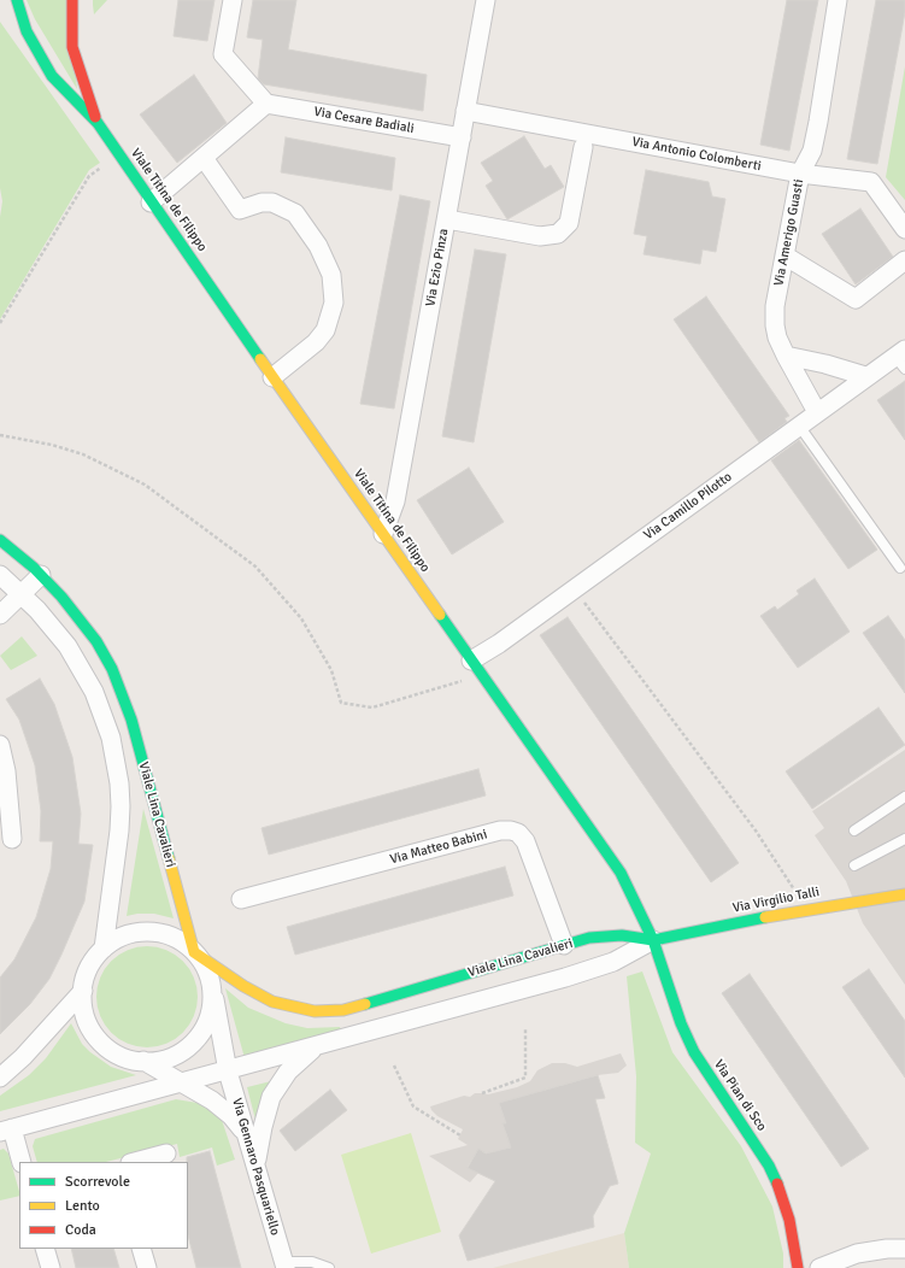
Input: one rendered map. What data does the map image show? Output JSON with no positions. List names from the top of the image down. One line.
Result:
{"streets":{"street":["Via Cesare Badiali","Via Antonio Colomberti","Viale Titina de Filippo","Via Amerigo Guasti","Via Ezio Pinza","Via Camillo Pilotto","Viale Lina Cavalieri","Via Matteo Babini","Via Virgilio Talli","Via Pian di Sco","Via Gennaro Pasquariello"]},"crossings":[["Via Cesare Badiali","Via Ezio Pinza"],["Via Antonio Colomberti","Via Amerigo Guasti"],["Via Antonio Colomberti","Via Ezio Pinza"],["Viale Titina de Filippo","Via Ezio Pinza"],["Viale Titina de Filippo","Via Camillo Pilotto"],["Viale Titina de Filippo","Viale Lina Cavalieri"],["Viale Titina de Filippo","Via Virgilio Talli"],["Viale Titina de Filippo","Via Pian di Sco"],["Via Amerigo Guasti","Via Camillo Pilotto"],["Viale Lina Cavalieri","Via Matteo Babini"],["Viale Lina Cavalieri","Via Virgilio Talli"],["Viale Lina Cavalieri","Via Pian di Sco"],["Viale Lina Cavalieri","Via Gennaro Pasquariello"],["Via Virgilio Talli","Via Pian di Sco"]],"legend":["Scorrevole","Lento","Coda"]}
